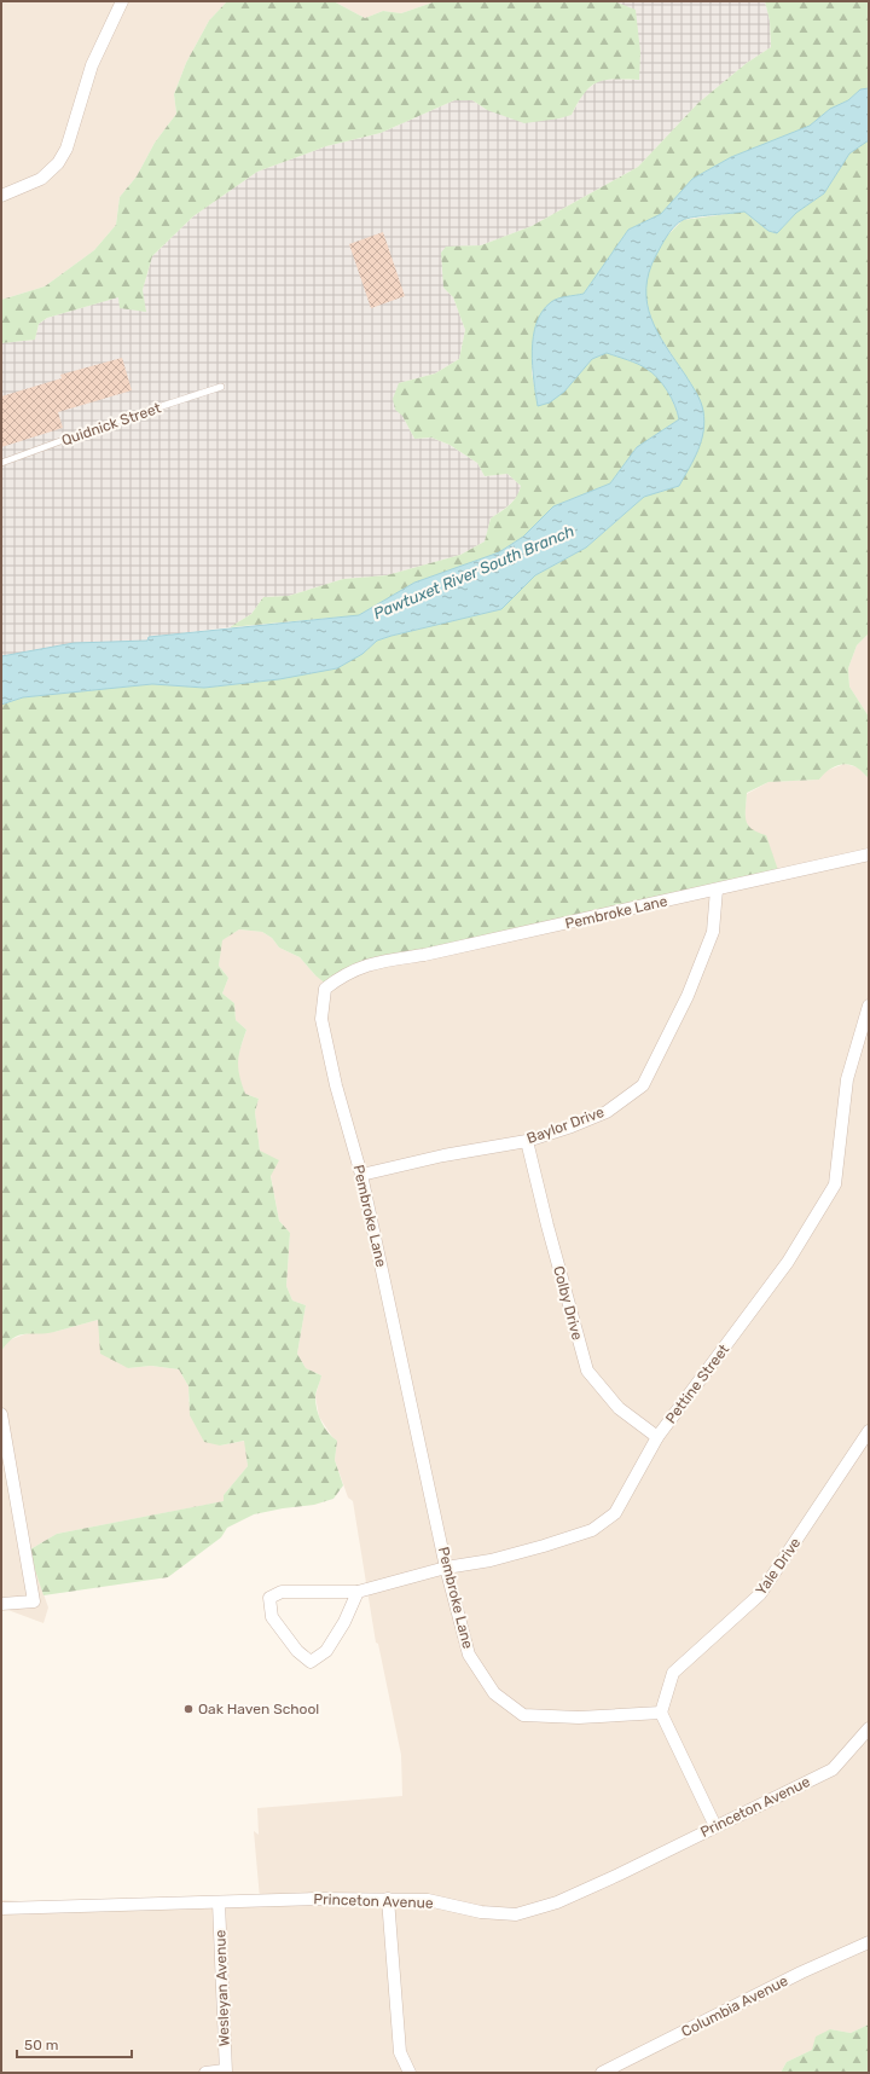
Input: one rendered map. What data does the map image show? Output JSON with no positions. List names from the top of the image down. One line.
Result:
{"streets":{"street":["Pembroke Lane","Baylor Drive","Colby Drive","Pettine Street","Yale Drive","Princeton Avenue","Wesleyan Avenue","Columbia Avenue"],"lane":["Quidnick Street"]},"crossings":[["Pembroke Lane","Baylor Drive"],["Pembroke Lane","Pettine Street"],["Pembroke Lane","Yale Drive"],["Baylor Drive","Colby Drive"],["Colby Drive","Pettine Street"],["Princeton Avenue","Wesleyan Avenue"]],"water":["Pawtuxet River South Branch"],"places":["Oak Haven School"],"scale_bar":"50 m"}
